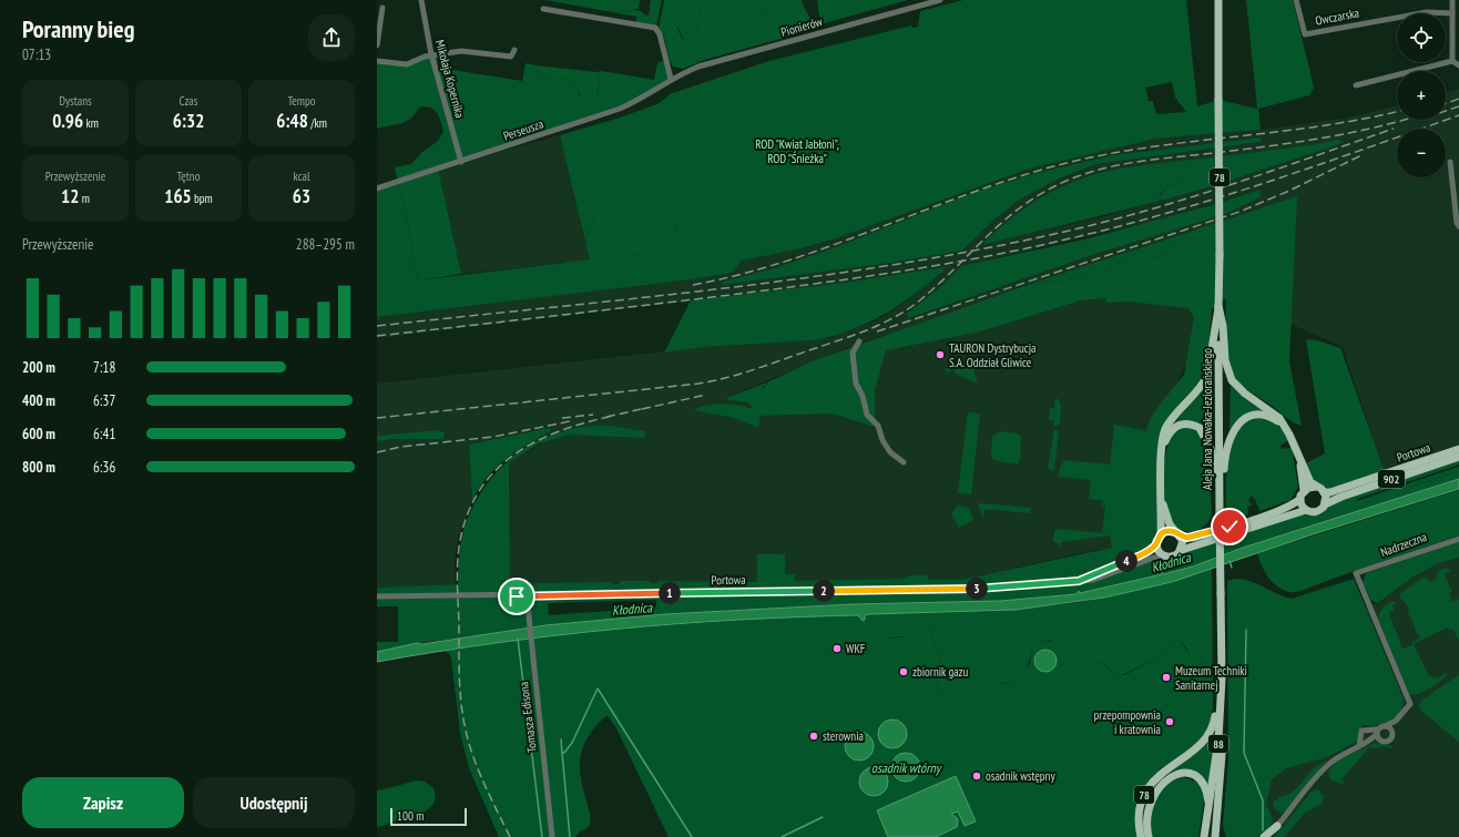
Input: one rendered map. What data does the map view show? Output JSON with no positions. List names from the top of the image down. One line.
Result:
{"streets":{"main road":["78","Aleja Jana Nowaka-Jeziorańskiego","Portowa","902","88"],"street":["Owczarska","Pionierów","Mikołaja Kopernika","Perseusza","Nadrzeczna","Tomasza Edisona"]},"crossings":[["Pionierów","Perseusza"],["Mikołaja Kopernika","Perseusza"],["78","Aleja Jana Nowaka-Jeziorańskiego"],["Portowa","902"],["Portowa","Tomasza Edisona"]],"water":["Kłodnica","osadnik wtórny"],"parks":["ROD \"Kwiat Jabłoni\", ROD \"Śnieżka\""],"places":["TAURON Dystrybucja S.A. Oddział Gliwice","WKF","zbiornik gazu","Muzeum Techniki Sanitarnej","przepompownia i kratownia","sterownia","osadnik wstępny"],"scale_bar":"100 m","page":{"heading":["Poranny bieg","07:13"],"map_buttons":["+","−"],"stats":[["Dystans","0.96 km"],["Czas","6:32"],["Tempo","6:48 /km"],["Przewyższenie","12 m"],["Tętno","165 bpm"],["kcal","63"]],"chart":["Przewyższenie","288–295 m"],"list":[{"name":"200 m","note":"7:18"},{"name":"400 m","note":"6:37"},{"name":"600 m","note":"6:41"},{"name":"800 m","note":"6:36"}],"pins":["4","3","2","1"],"buttons":["Zapisz","Udostępnij"],"scale":"100 m"}}
